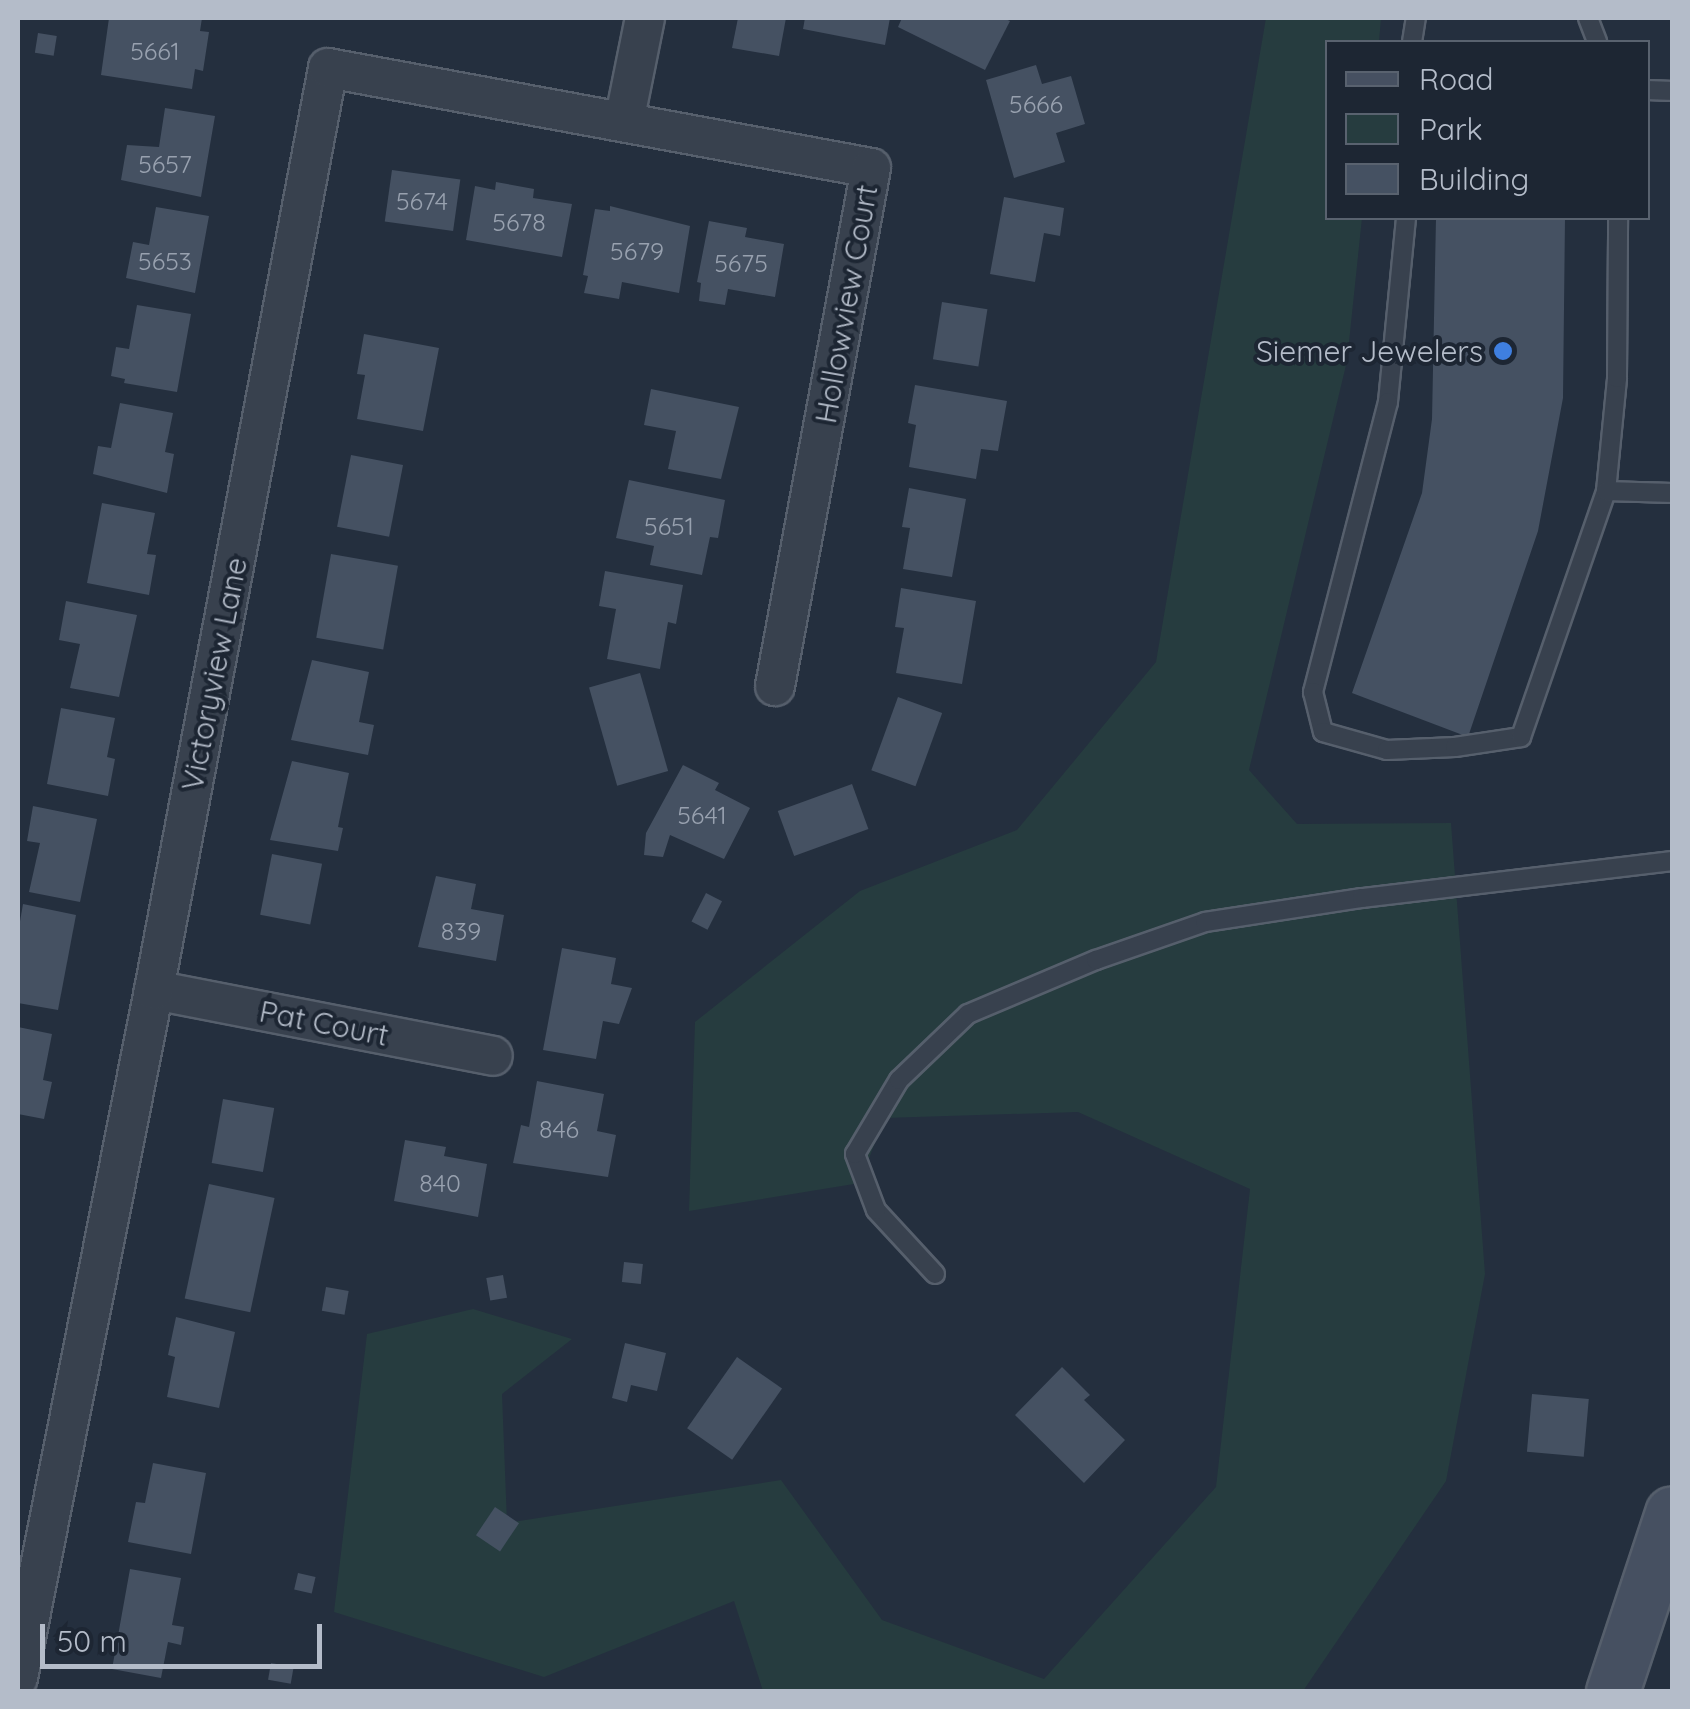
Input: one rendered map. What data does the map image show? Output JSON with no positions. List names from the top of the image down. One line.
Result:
{"streets":{"street":["Hollowview Court","Victoryview Lane","Pat Court"]},"crossings":[["Hollowview Court","Victoryview Lane"],["Victoryview Lane","Pat Court"]],"places":["Siemer Jewelers"],"house_numbers":["5661","5666","5657","5674","5678","5679","5653","5675","5651","5641","839","846","840"],"legend":["Road","Park","Building"],"scale_bar":"50 m"}
